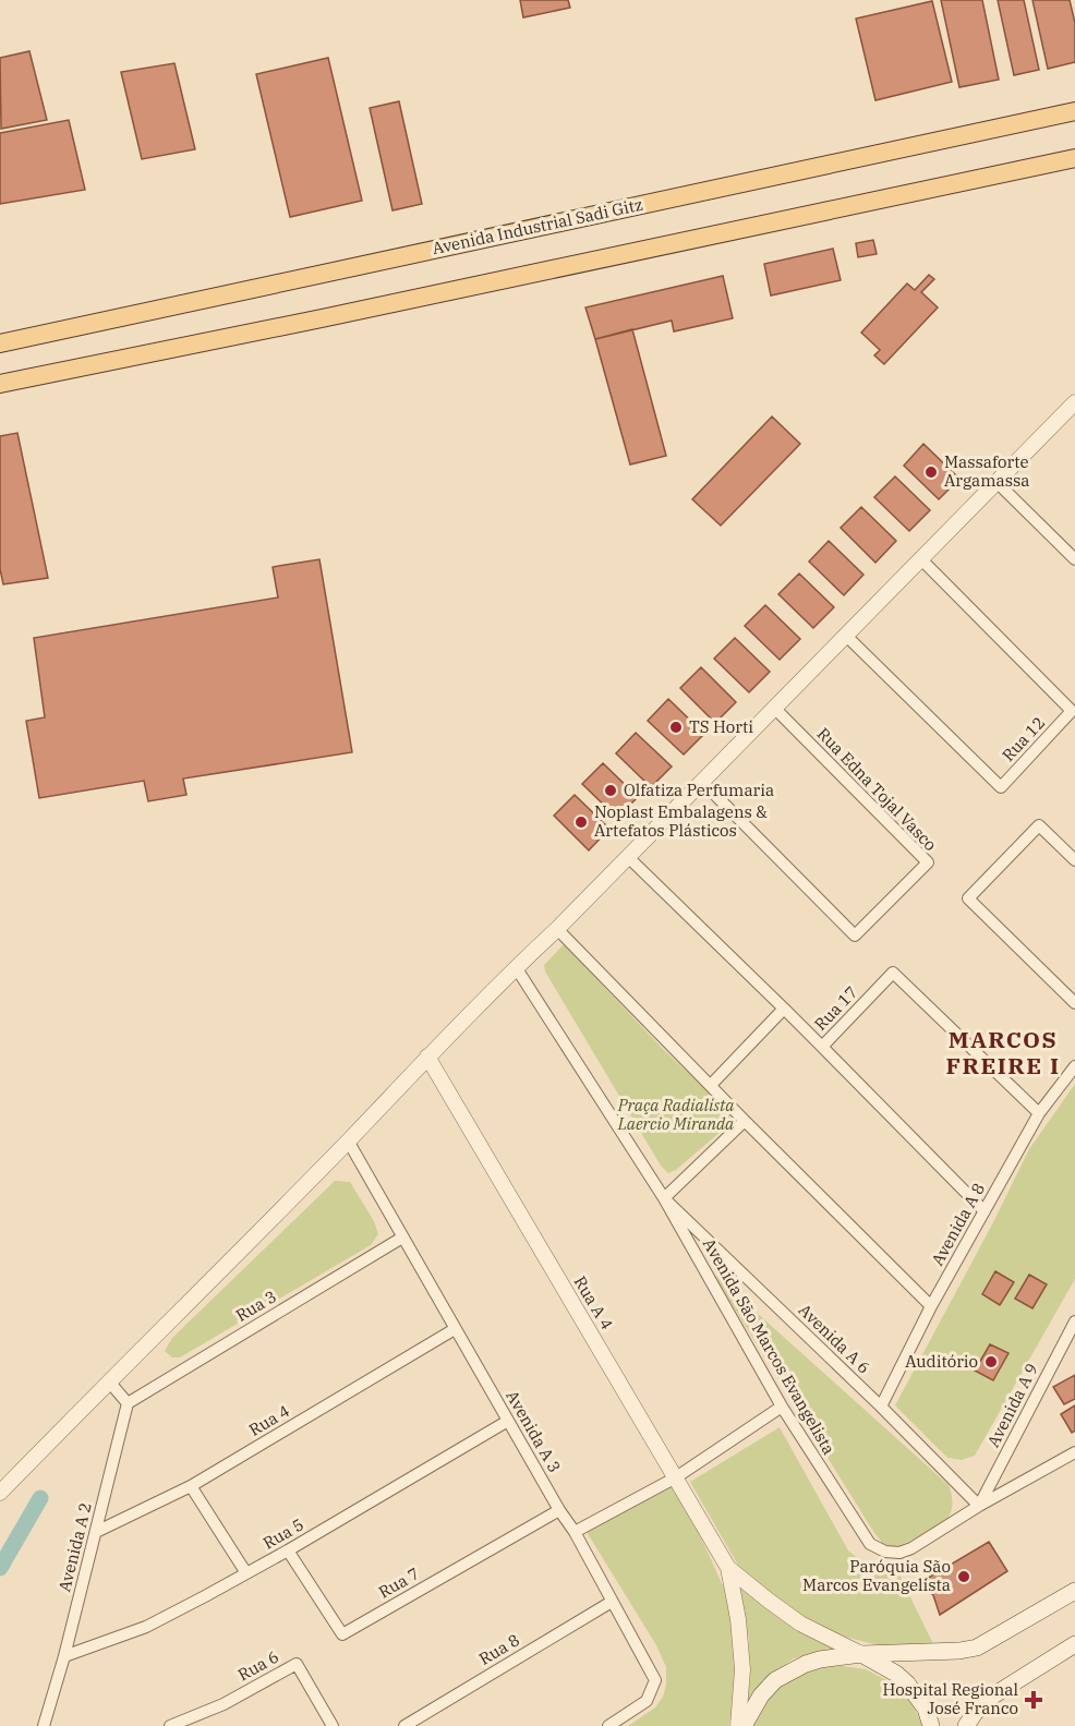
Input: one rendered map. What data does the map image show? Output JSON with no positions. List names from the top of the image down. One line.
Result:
{"streets":{"main road":["Avenida Industrial Sadi Gitz"],"street":["Rua 12","Rua Edna Tojal Vasco","Rua 17","Avenida A 8","Rua A 4","Rua 3","Avenida A 6","Avenida São Marcos Evangelista","Avenida A 9","Rua 4","Avenida A 3","Rua 5","Avenida A 2","Rua 7","Rua 8","Rua 6"]},"crossings":[["Rua 17","Avenida A 8"],["Avenida A 8","Avenida A 6"],["Rua 3","Avenida A 3"],["Rua 3","Avenida A 2"],["Avenida A 6","Avenida São Marcos Evangelista"],["Avenida A 6","Avenida A 9"],["Avenida São Marcos Evangelista","Avenida A 9"],["Rua 4","Avenida A 3"],["Rua 4","Avenida A 2"],["Avenida A 3","Rua 5"],["Avenida A 3","Rua 7"],["Avenida A 3","Rua 8"],["Rua 5","Avenida A 2"],["Rua 5","Rua 7"]],"districts":["MARCOS FREIRE I"],"parks":["Praça Radialista Laercio Miranda"],"places":{"other":["Massaforte Argamassa","TS Horti","Olfatiza Perfumaria","Noplast Embalagens & Artefatos Plásticos","Auditório","Paróquia São Marcos Evangelista"],"health":["Hospital Regional José Franco"]}}
